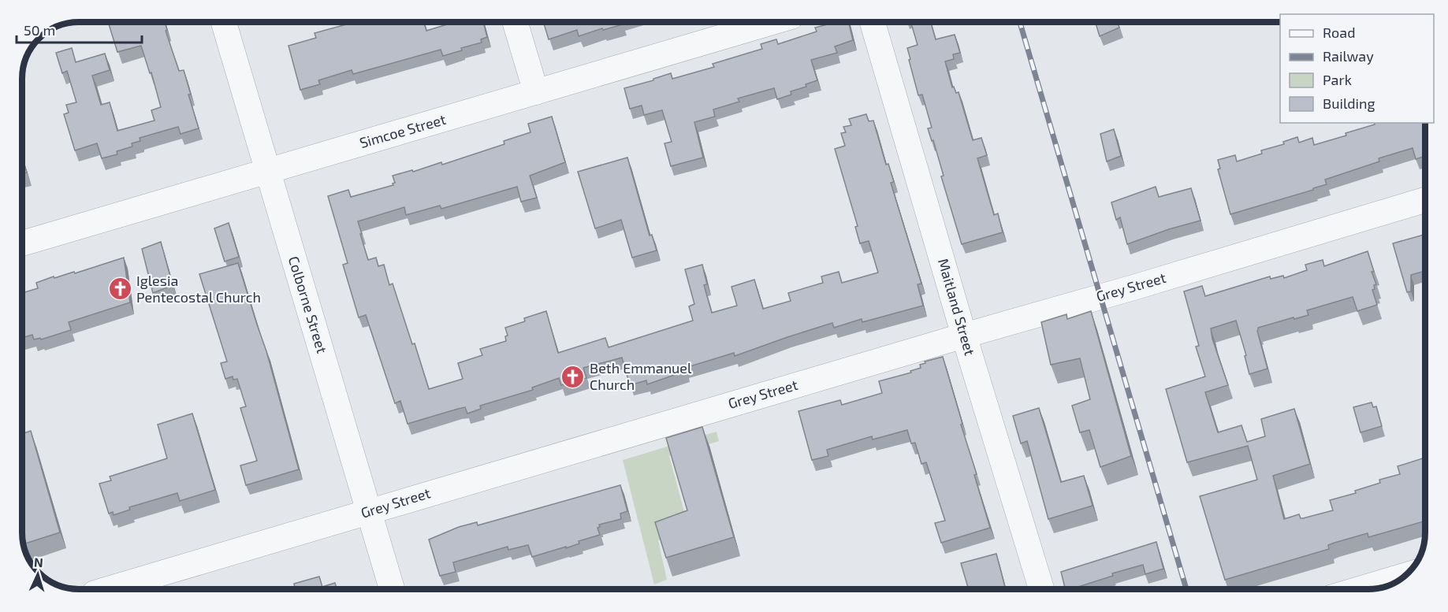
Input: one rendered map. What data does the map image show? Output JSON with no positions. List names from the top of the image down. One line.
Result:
{"streets":{"street":["Simcoe Street","Grey Street","Colborne Street","Maitland Street"]},"crossings":[["Simcoe Street","Colborne Street"],["Grey Street","Colborne Street"],["Grey Street","Maitland Street"]],"places":{"church":["Iglesia Pentecostal Church","Beth Emmanuel Church"]},"legend":["Road","Railway","Park","Building"],"scale_bar":"50 m","north":"top"}
